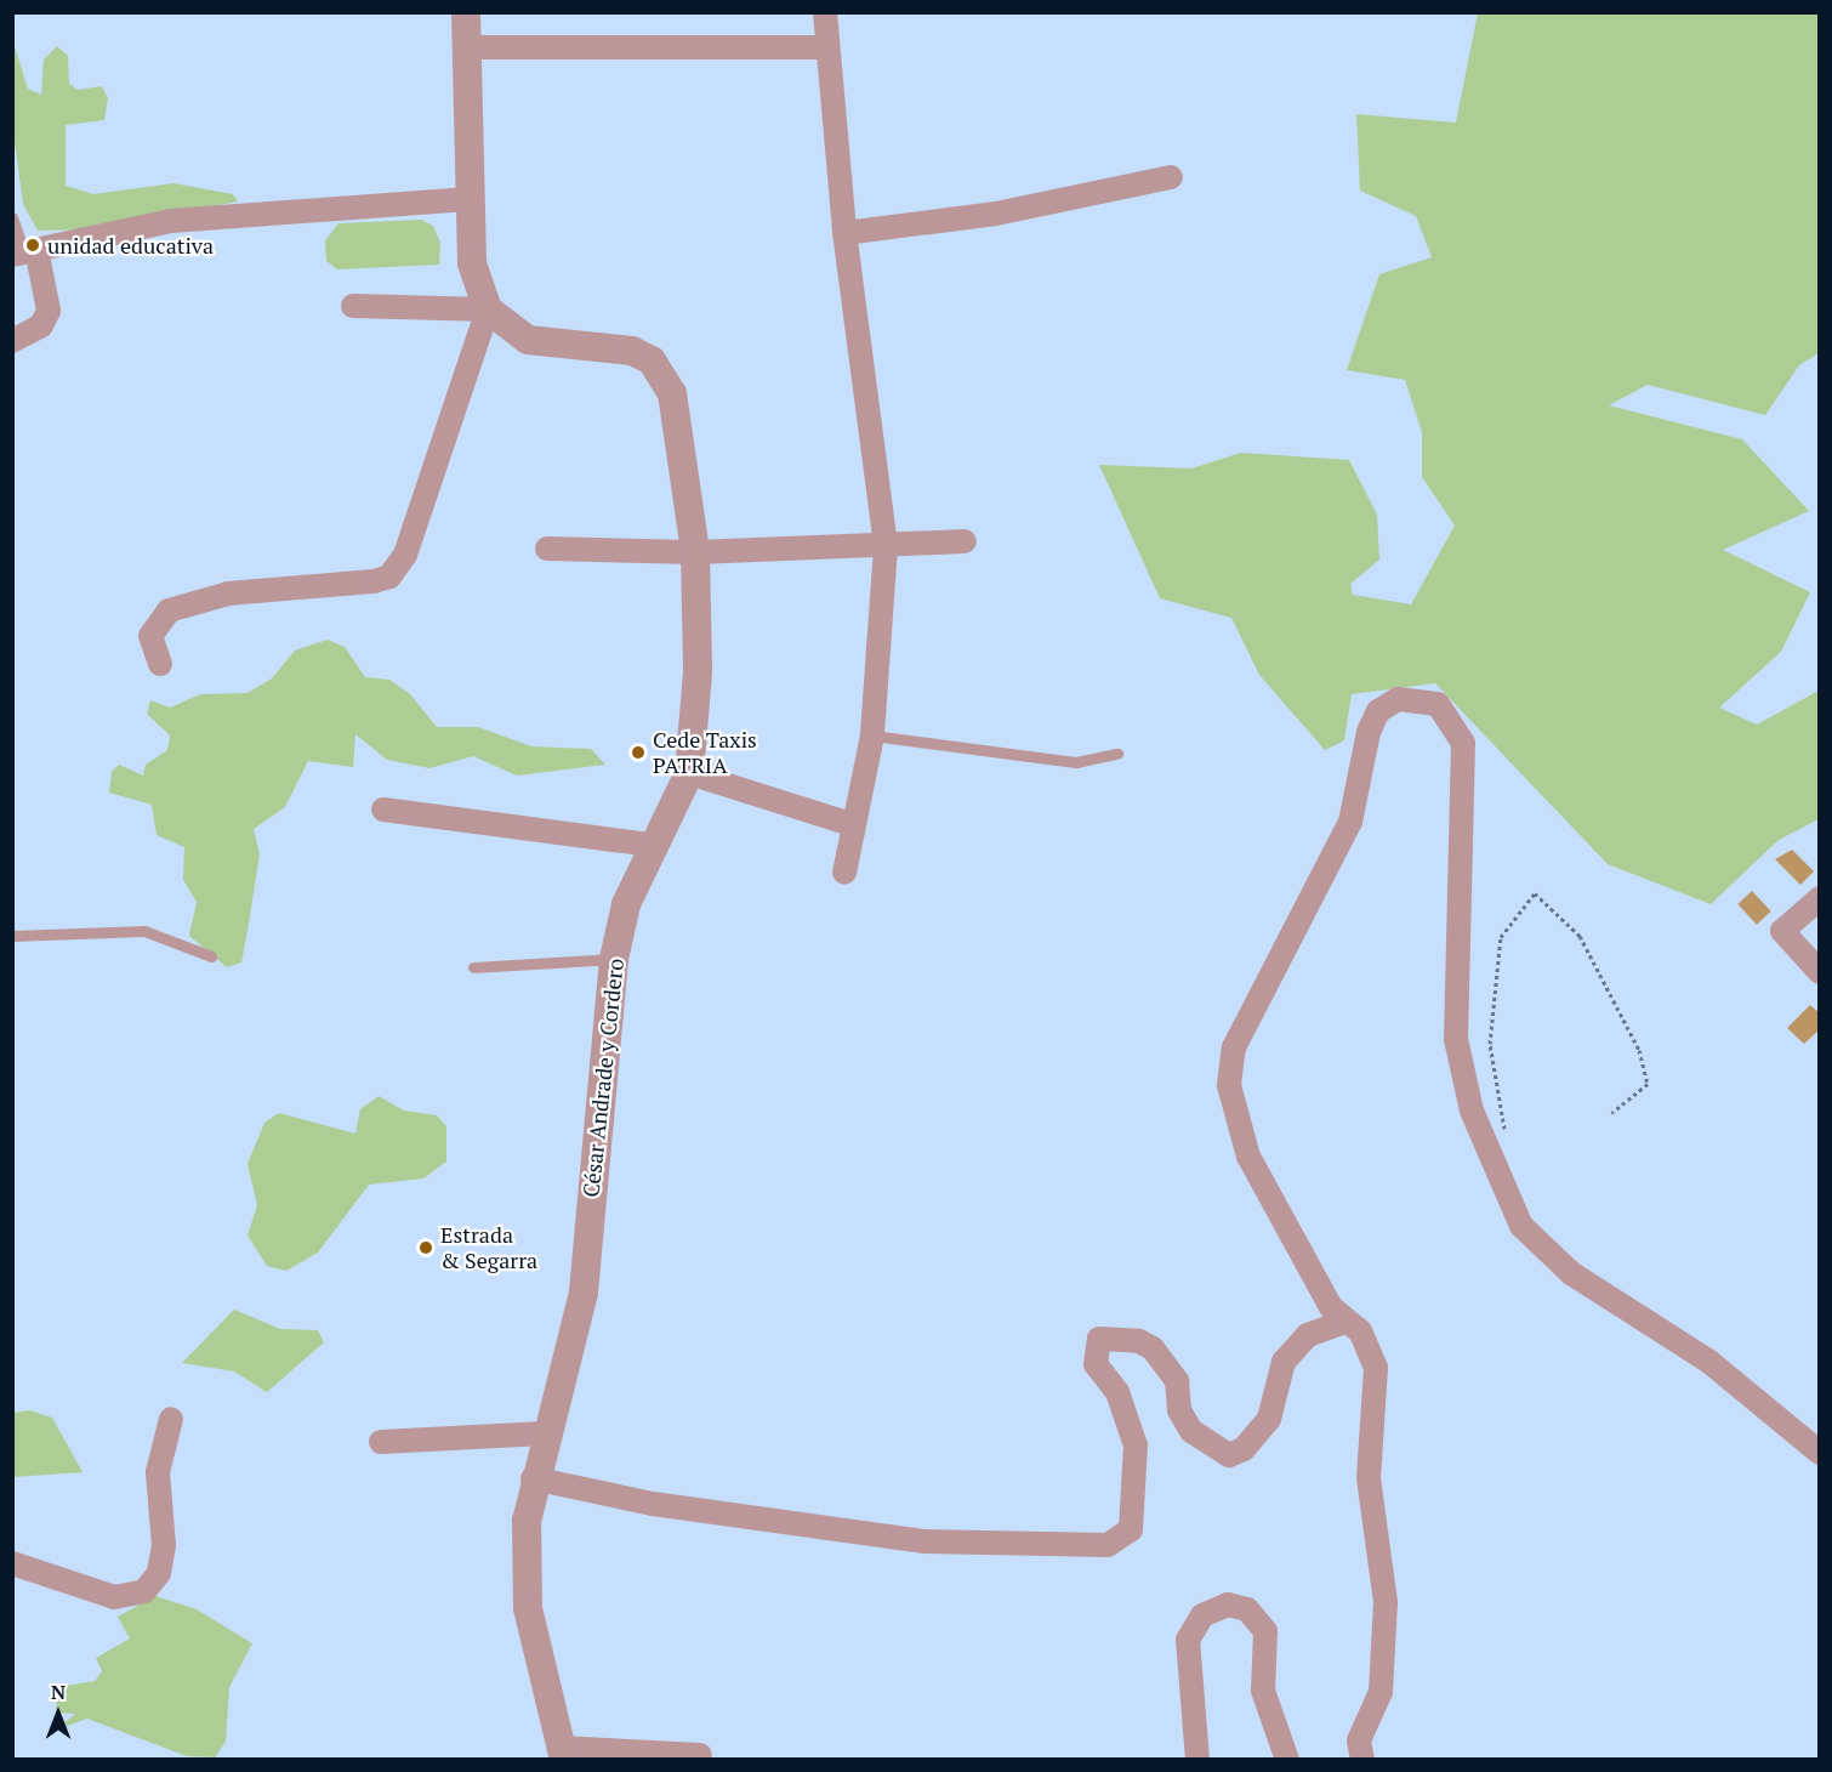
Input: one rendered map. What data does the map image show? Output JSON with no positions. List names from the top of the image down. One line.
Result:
{"streets":{"street":["César Andrade y Cordero"]},"places":["unidad educativa","Cede Taxis PATRIA","Estrada & Segarra"],"north":"top"}
